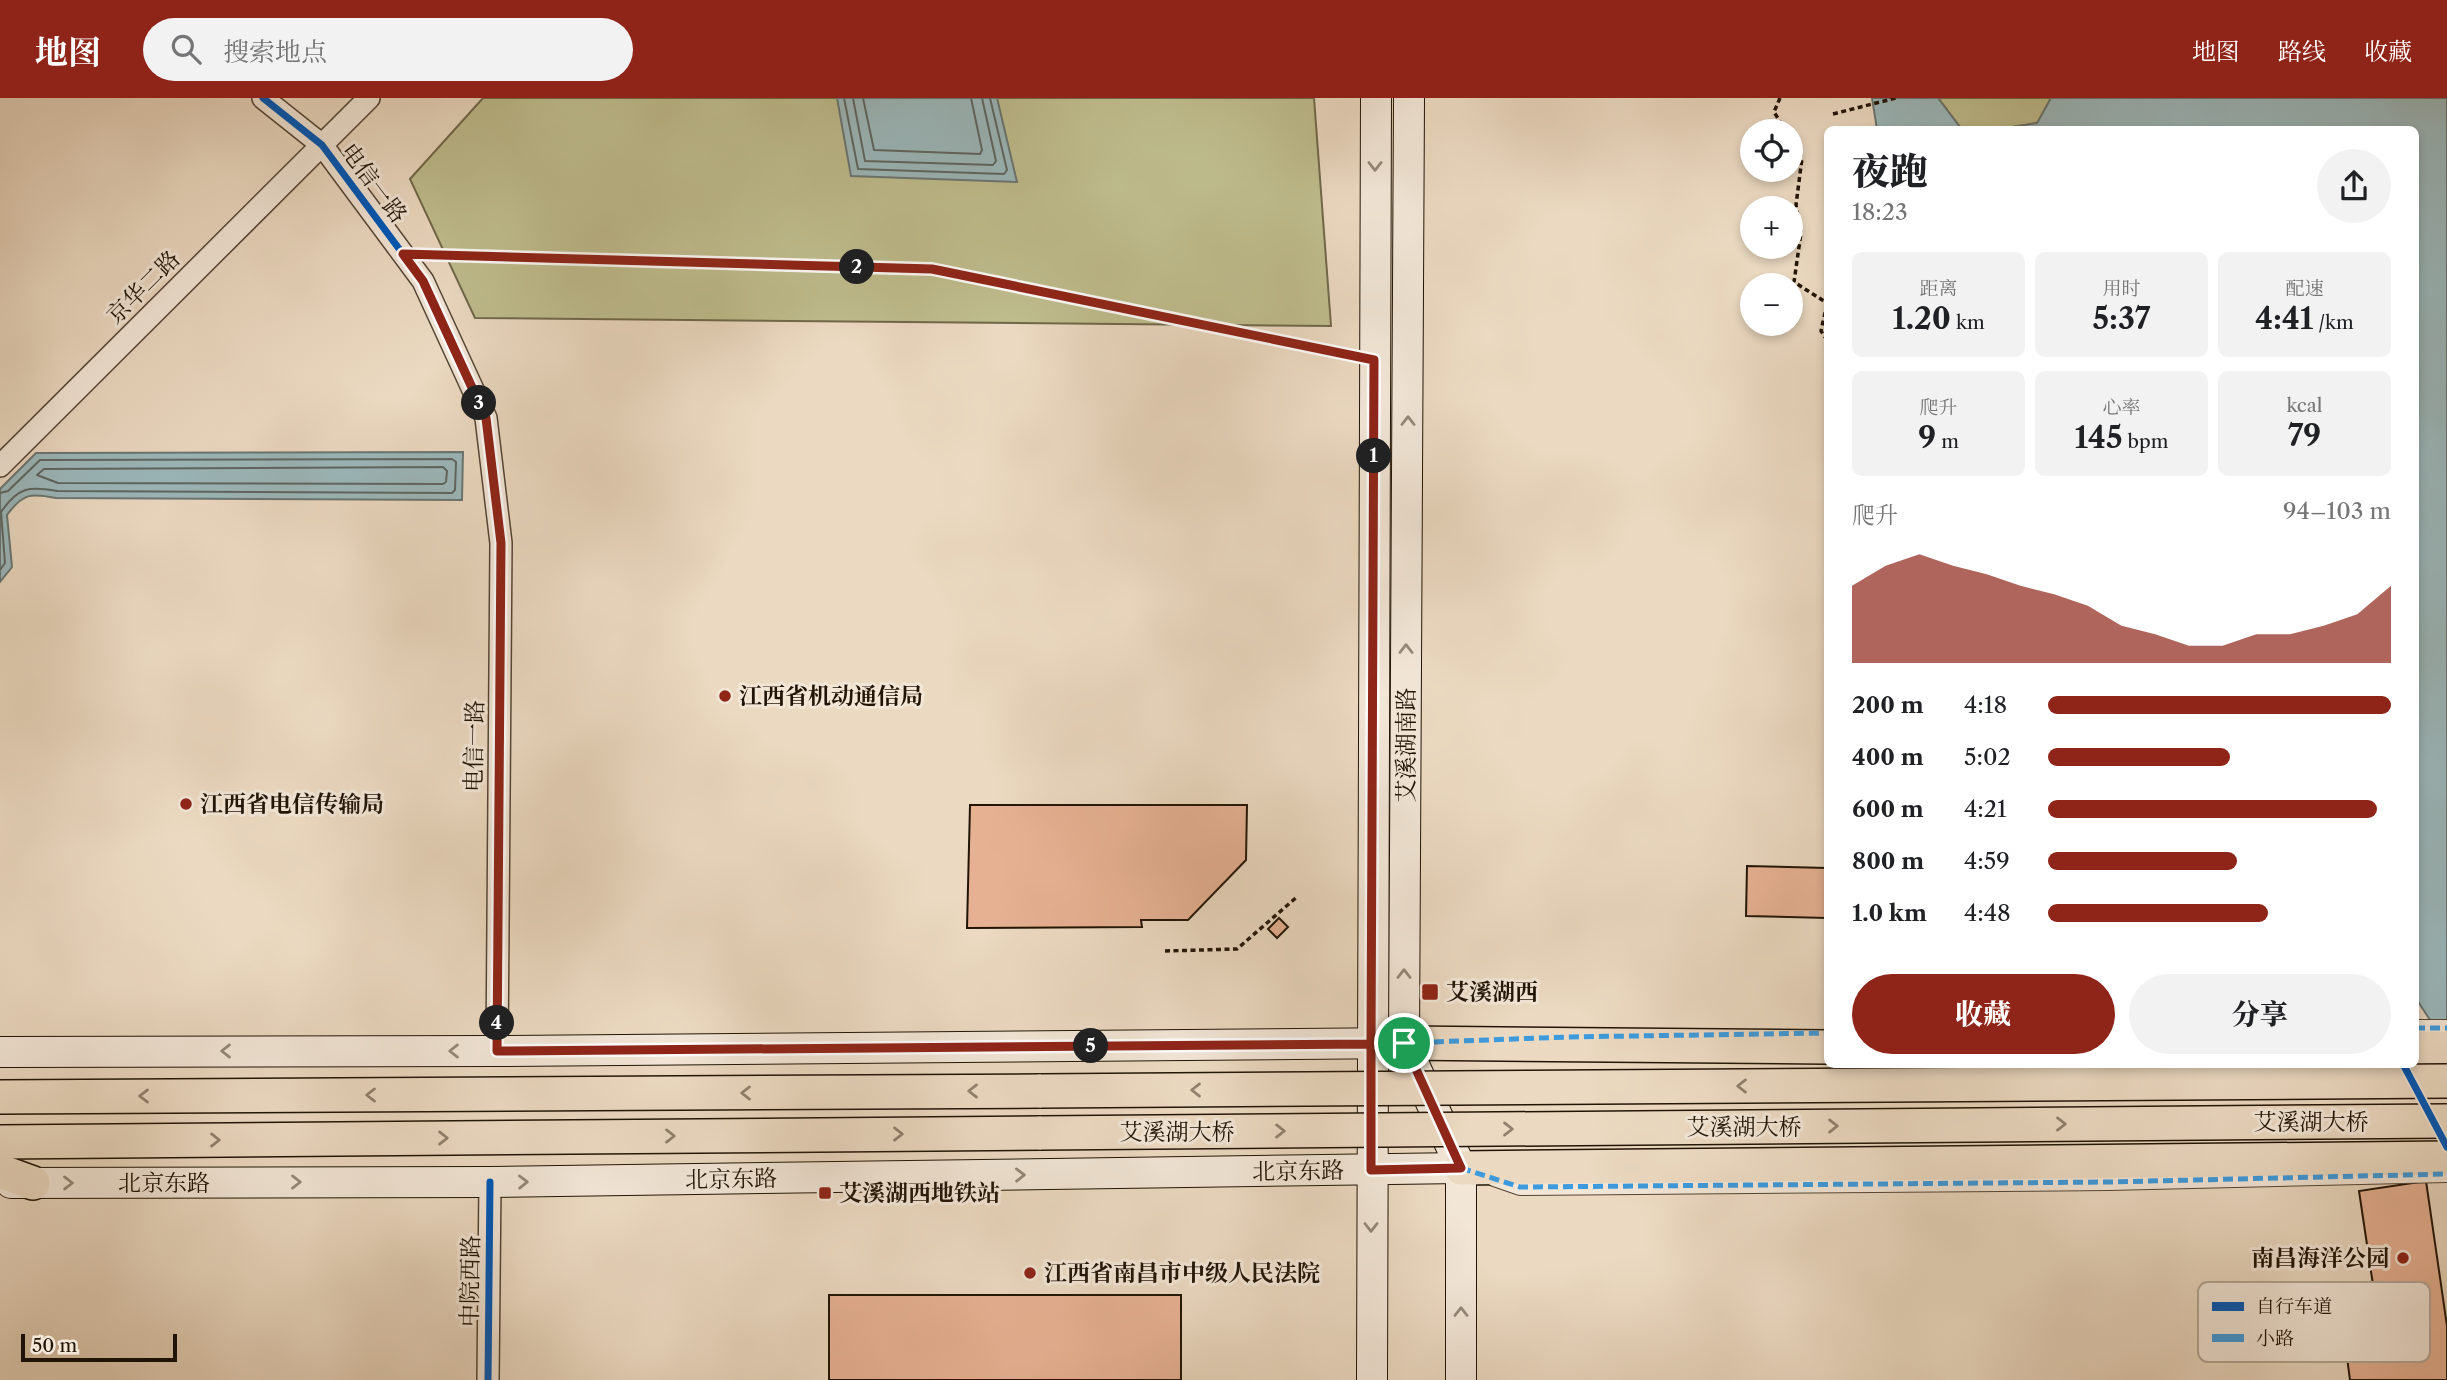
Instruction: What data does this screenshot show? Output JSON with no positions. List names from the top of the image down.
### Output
{
  "streets": {
    "main road": ["艾溪湖南路", "艾溪湖大桥", "北京东路"],
    "street": ["电信一路", "京华二路", "中院西路"]
  },
  "crossings": [
    ["电信一路", "京华二路"],
    ["艾溪湖南路", "北京东路"],
    ["艾溪湖大桥", "北京东路"],
    ["北京东路", "中院西路"]
  ],
  "places": {
    "other": [
      "江西省机动通信局",
      "江西省电信传输局",
      "南昌海洋公园",
      "江西省南昌市中级人民法院"
    ],
    "transit": ["艾溪湖西", "艾溪湖西地铁站"]
  },
  "legend": ["自行车道", "小路"],
  "scale_bar": "50 m",
  "page": {
    "header": "地图",
    "search": "搜索地点",
    "nav": ["地图", "路线", "收藏"],
    "map_buttons": ["+", "−"],
    "heading": ["夜跑", "18:23"],
    "stats": [
      ["距离", "1.20 km"],
      ["用时", "5:37"],
      ["配速", "4:41 /km"],
      ["爬升", "9 m"],
      ["心率", "145 bpm"],
      ["kcal", "79"]
    ],
    "pins": [
      "2",
      "3",
      "1",
      "4",
      "5"
    ],
    "chart": ["爬升", "94–103 m"],
    "list": [
      {
        "name": "200 m",
        "note": "4:18"
      },
      {
        "name": "400 m",
        "note": "5:02"
      },
      {
        "name": "600 m",
        "note": "4:21"
      },
      {
        "name": "800 m",
        "note": "4:59"
      },
      {
        "name": "1.0 km",
        "note": "4:48"
      }
    ],
    "buttons": ["收藏", "分享"],
    "scale": "50 m"
  }
}
